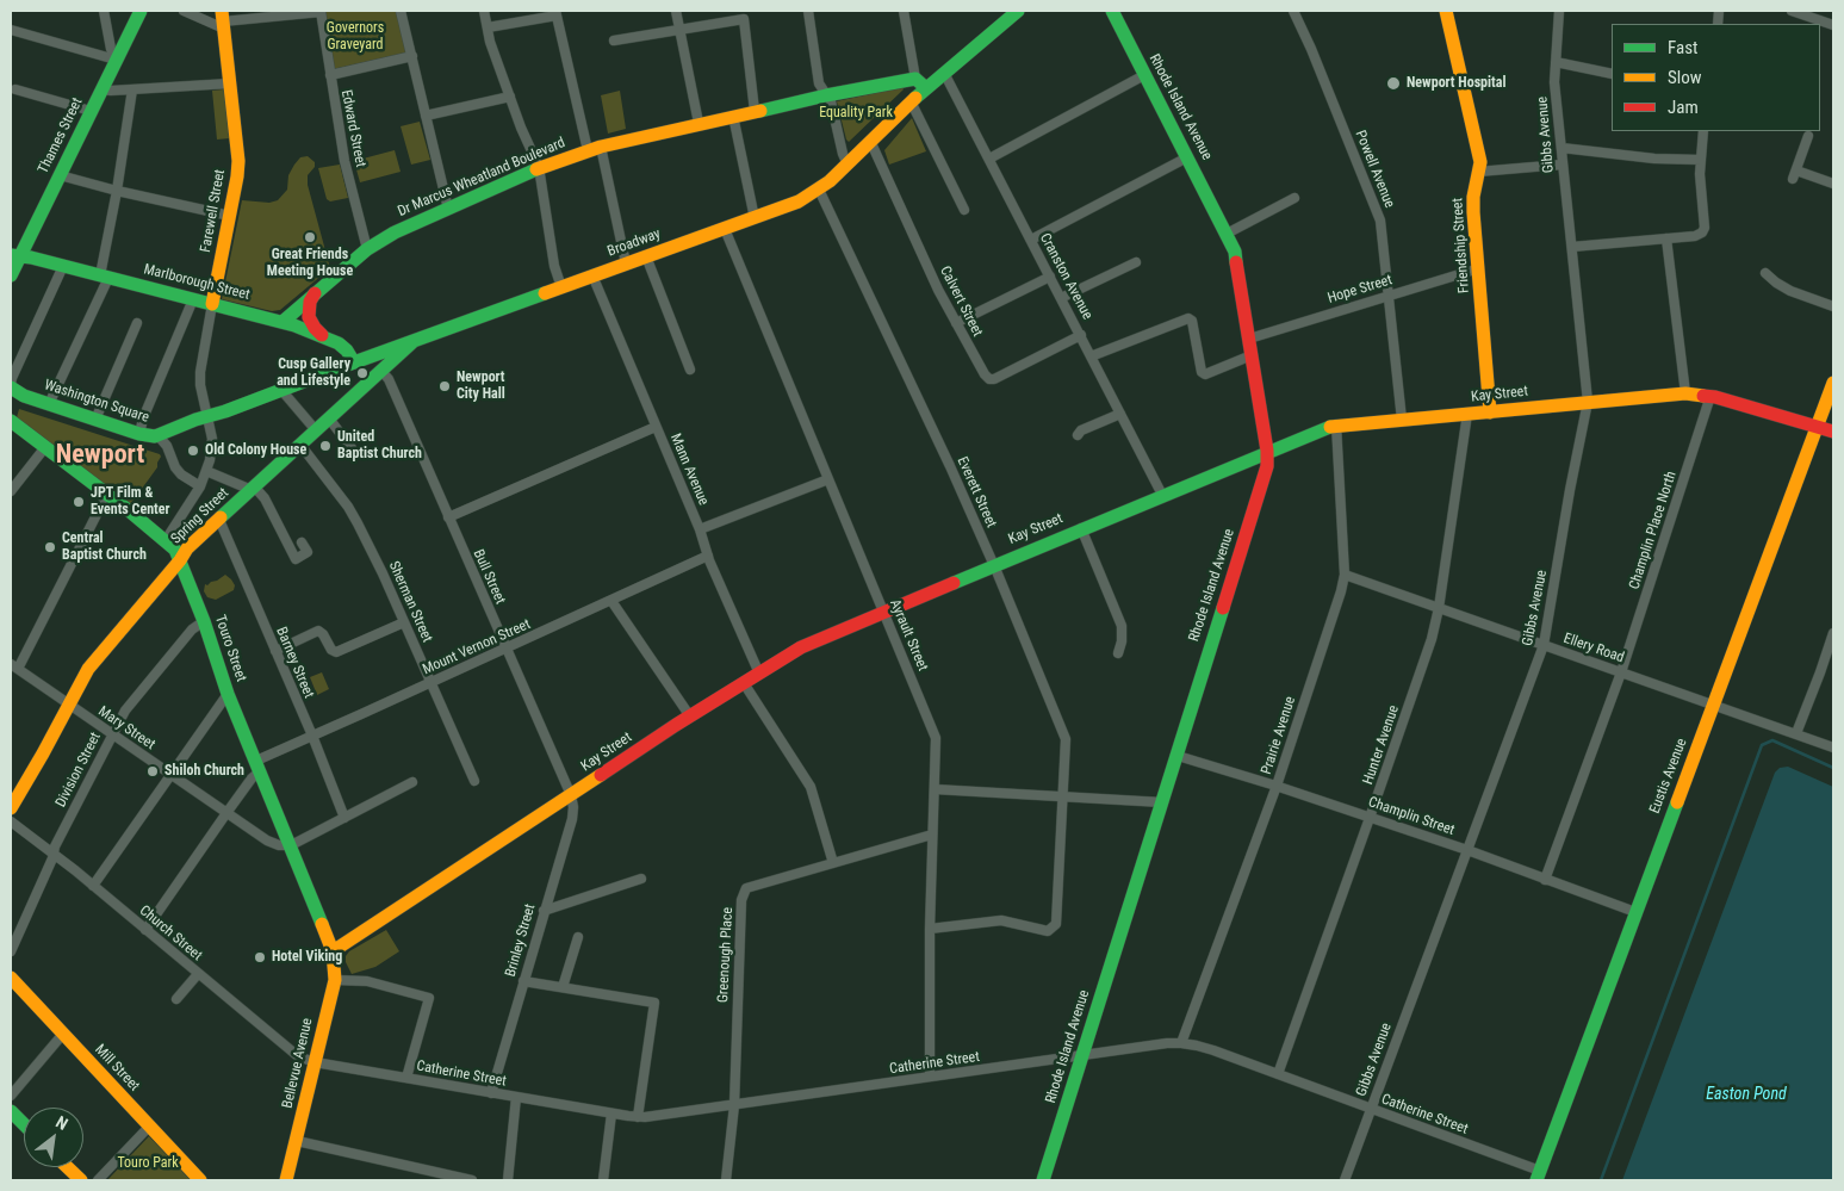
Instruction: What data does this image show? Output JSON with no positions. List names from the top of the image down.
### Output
{
  "streets": {
    "street": [
      "Rhode Island Avenue",
      "Edward Street",
      "Gibbs Avenue",
      "Thames Street",
      "Powell Avenue",
      "Dr Marcus Wheatland Boulevard",
      "Farewell Street",
      "Broadway",
      "Friendship Street",
      "Cranston Avenue",
      "Marlborough Street",
      "Hope Street",
      "Calvert Street",
      "Kay Street",
      "Washington Square",
      "Mann Avenue",
      "Everett Street",
      "Spring Street",
      "Champlin Place North",
      "Bull Street",
      "Sherman Street",
      "Ayrault Street",
      "Mount Vernon Street",
      "Touro Street",
      "Ellery Road",
      "Barney Street",
      "Mary Street",
      "Prairie Avenue",
      "Hunter Avenue",
      "Division Street",
      "Eustis Avenue",
      "Champlin Street",
      "Church Street",
      "Brinley Street",
      "Greenough Place",
      "Bellevue Avenue",
      "Catherine Street",
      "Mill Street"
    ]
  },
  "crossings": [
    ["Rhode Island Avenue", "Hope Street"],
    ["Rhode Island Avenue", "Kay Street"],
    ["Rhode Island Avenue", "Champlin Street"],
    ["Rhode Island Avenue", "Catherine Street"],
    ["Edward Street", "Dr Marcus Wheatland Boulevard"],
    ["Gibbs Avenue", "Kay Street"],
    ["Gibbs Avenue", "Ellery Road"],
    ["Gibbs Avenue", "Champlin Street"],
    ["Gibbs Avenue", "Catherine Street"],
    ["Thames Street", "Marlborough Street"],
    ["Powell Avenue", "Hope Street"],
    ["Powell Avenue", "Kay Street"],
    ["Dr Marcus Wheatland Boulevard", "Broadway"],
    ["Dr Marcus Wheatland Boulevard", "Marlborough Street"],
    ["Farewell Street", "Broadway"],
    ["Farewell Street", "Marlborough Street"],
    ["Farewell Street", "Washington Square"],
    ["Farewell Street", "Touro Street"],
    ["Broadway", "Cranston Avenue"],
    ["Broadway", "Marlborough Street"],
    ["Broadway", "Calvert Street"],
    ["Broadway", "Washington Square"],
    ["Broadway", "Mann Avenue"],
    ["Broadway", "Everett Street"],
    ["Broadway", "Spring Street"],
    ["Broadway", "Ayrault Street"],
    ["Friendship Street", "Hope Street"],
    ["Friendship Street", "Kay Street"],
    ["Cranston Avenue", "Calvert Street"],
    ["Cranston Avenue", "Kay Street"],
    ["Kay Street", "Mann Avenue"],
    ["Kay Street", "Everett Street"],
    ["Kay Street", "Champlin Place North"],
    ["Kay Street", "Bull Street"],
    ["Kay Street", "Ayrault Street"],
    ["Kay Street", "Touro Street"],
    ["Kay Street", "Prairie Avenue"],
    ["Kay Street", "Hunter Avenue"],
    ["Kay Street", "Eustis Avenue"],
    ["Kay Street", "Brinley Street"],
    ["Kay Street", "Bellevue Avenue"],
    ["Mann Avenue", "Mount Vernon Street"],
    ["Everett Street", "Ayrault Street"],
    ["Spring Street", "Bull Street"],
    ["Spring Street", "Sherman Street"],
    ["Spring Street", "Touro Street"],
    ["Spring Street", "Barney Street"],
    ["Spring Street", "Mary Street"],
    ["Champlin Place North", "Ellery Road"],
    ["Champlin Place North", "Champlin Street"],
    ["Bull Street", "Mount Vernon Street"],
    ["Bull Street", "Brinley Street"],
    ["Sherman Street", "Mount Vernon Street"],
    ["Ayrault Street", "Greenough Place"],
    ["Ayrault Street", "Catherine Street"],
    ["Mount Vernon Street", "Touro Street"],
    ["Mount Vernon Street", "Barney Street"],
    ["Touro Street", "Mary Street"],
    ["Touro Street", "Division Street"],
    ["Touro Street", "Bellevue Avenue"],
    ["Ellery Road", "Prairie Avenue"],
    ["Ellery Road", "Hunter Avenue"],
    ["Ellery Road", "Eustis Avenue"],
    ["Mary Street", "Division Street"],
    ["Prairie Avenue", "Champlin Street"],
    ["Prairie Avenue", "Catherine Street"],
    ["Hunter Avenue", "Champlin Street"],
    ["Hunter Avenue", "Catherine Street"],
    ["Division Street", "Church Street"],
    ["Eustis Avenue", "Champlin Street"],
    ["Eustis Avenue", "Catherine Street"],
    ["Church Street", "Bellevue Avenue"],
    ["Church Street", "Catherine Street"],
    ["Brinley Street", "Catherine Street"],
    ["Greenough Place", "Catherine Street"],
    ["Bellevue Avenue", "Catherine Street"]
  ],
  "districts": ["Newport"],
  "water": ["Easton Pond"],
  "parks": ["Governors Graveyard", "Equality Park", "Touro Park"],
  "places": [
    "Newport Hospital",
    "Great Friends Meeting House",
    "Cusp Gallery and Lifestyle",
    "Newport City Hall",
    "United Baptist Church",
    "Old Colony House",
    "JPT Film & Events Center",
    "Central Baptist Church",
    "Shiloh Church",
    "Hotel Viking"
  ],
  "legend": ["Fast", "Slow", "Jam"],
  "north": "top right"
}
